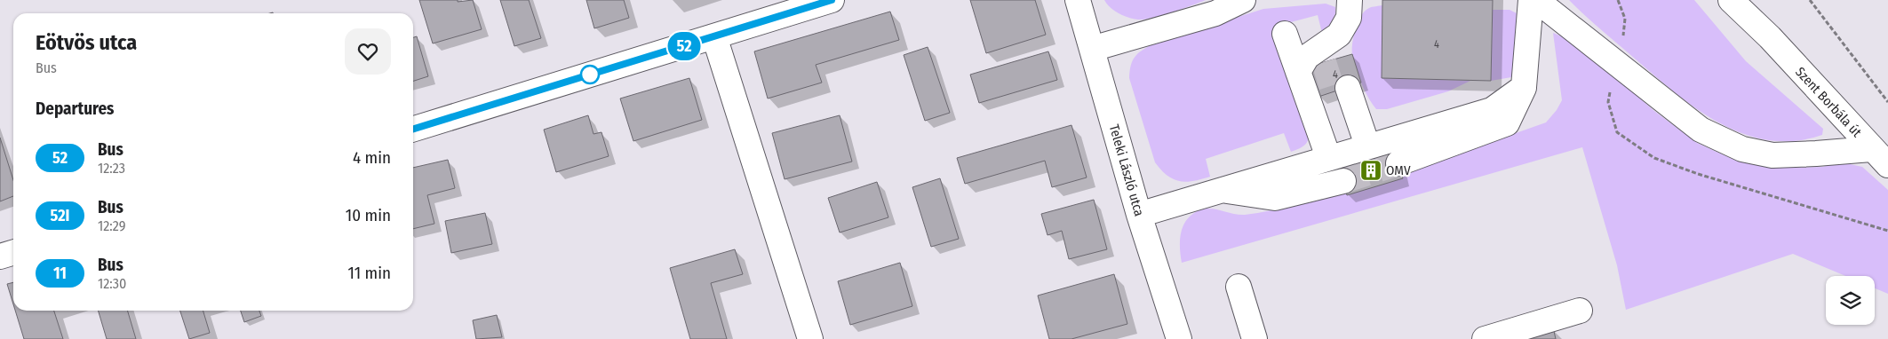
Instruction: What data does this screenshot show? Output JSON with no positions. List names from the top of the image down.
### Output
{
  "streets": {
    "street": ["Szent Borbála út", "Teleki László utca"]
  },
  "places": {
    "building": ["OMV"]
  },
  "lines": ["bus line 52"],
  "house_numbers": ["4", "4"],
  "page": {
    "on_map": "52",
    "heading": [
      ["Eötvös utca", "Bus"],
      "Departures"
    ],
    "list": [
      {
        "mark": "52",
        "name": "Bus",
        "note": "12:23",
        "value": "4 min"
      },
      {
        "mark": "52I",
        "name": "Bus",
        "note": "12:29",
        "value": "10 min"
      },
      {
        "mark": "11",
        "name": "Bus",
        "note": "12:30",
        "value": "11 min"
      }
    ]
  }
}
